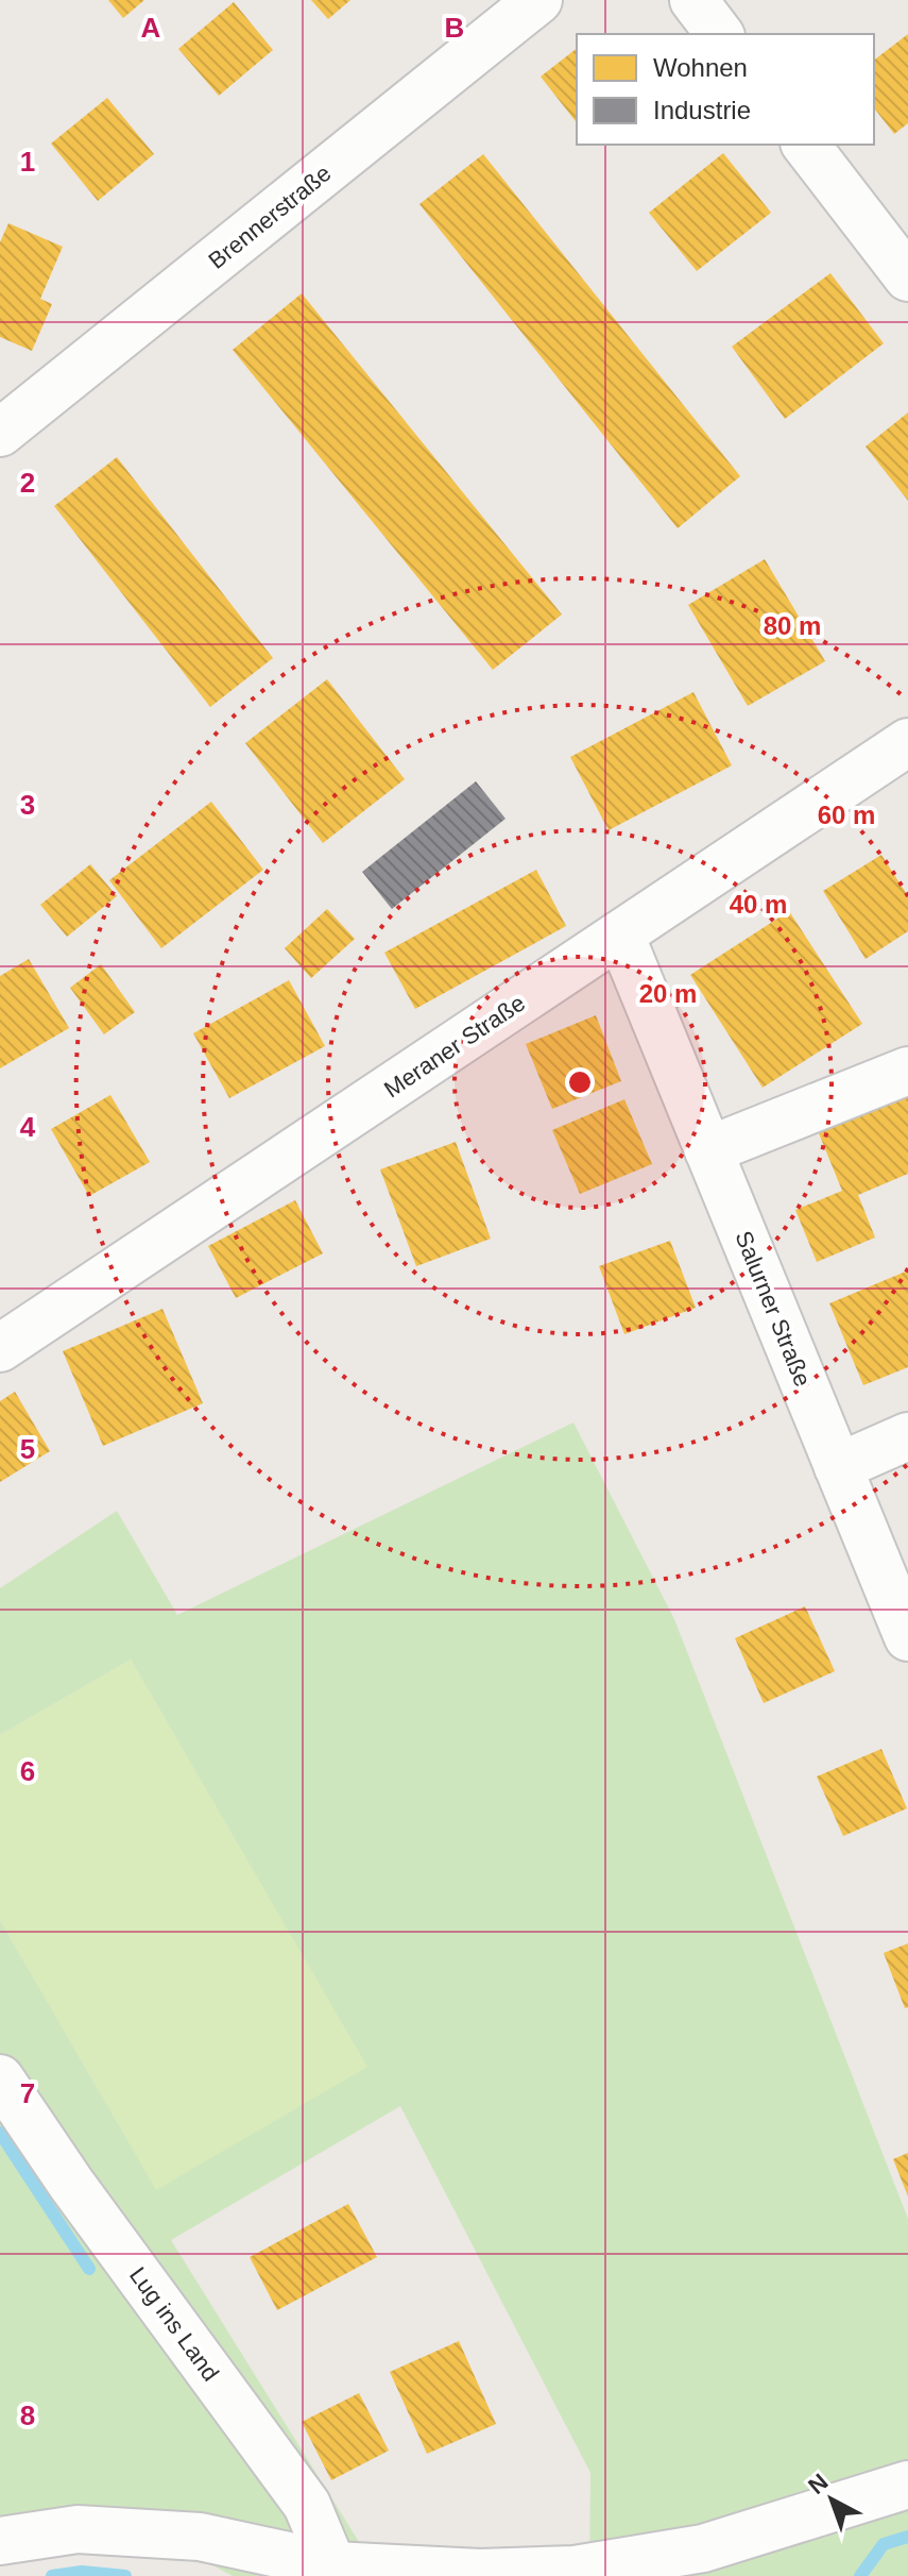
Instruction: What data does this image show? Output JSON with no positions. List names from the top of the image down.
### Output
{
  "streets": {
    "street": [
      "Brennerstraße",
      "Meraner Straße",
      "Salurner Straße",
      "Lug ins Land"
    ]
  },
  "crossings": [
    ["Meraner Straße", "Salurner Straße"]
  ],
  "legend": ["Wohnen", "Industrie"],
  "north": "top left",
  "grid": {
    "columns": ["A", "B"],
    "rows": [
      "1",
      "2",
      "3",
      "4",
      "5",
      "6",
      "7",
      "8"
    ]
  },
  "rings": [
    "80 m",
    "60 m",
    "40 m",
    "20 m"
  ]
}
